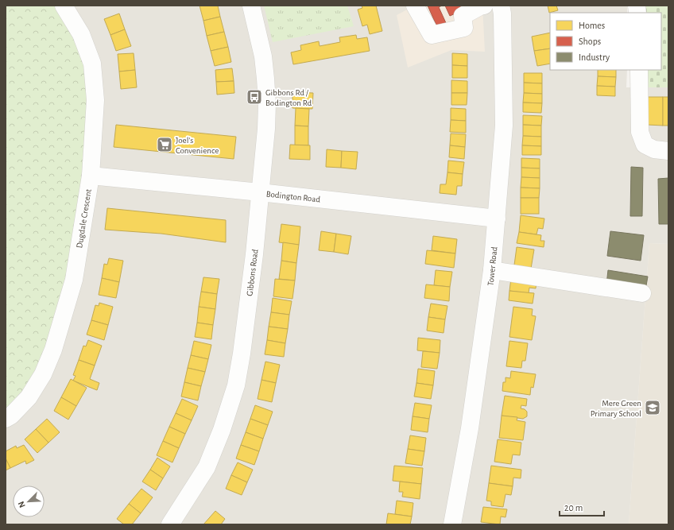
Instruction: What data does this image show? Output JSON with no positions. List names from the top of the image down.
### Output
{
  "streets": {
    "street": [
      "Bodington Road",
      "Dugdale Crescent",
      "Tower Road",
      "Gibbons Road"
    ]
  },
  "crossings": [
    ["Bodington Road", "Dugdale Crescent"],
    ["Bodington Road", "Tower Road"],
    ["Bodington Road", "Gibbons Road"]
  ],
  "places": {
    "bus stop": ["Gibbons Rd / Bodington Rd"],
    "supermarket": ["Joel's Convenience"],
    "school or university": ["Mere Green Primary School"]
  },
  "legend": ["Homes", "Shops", "Industry"],
  "scale_bar": "20 m",
  "north": "bottom left"
}
